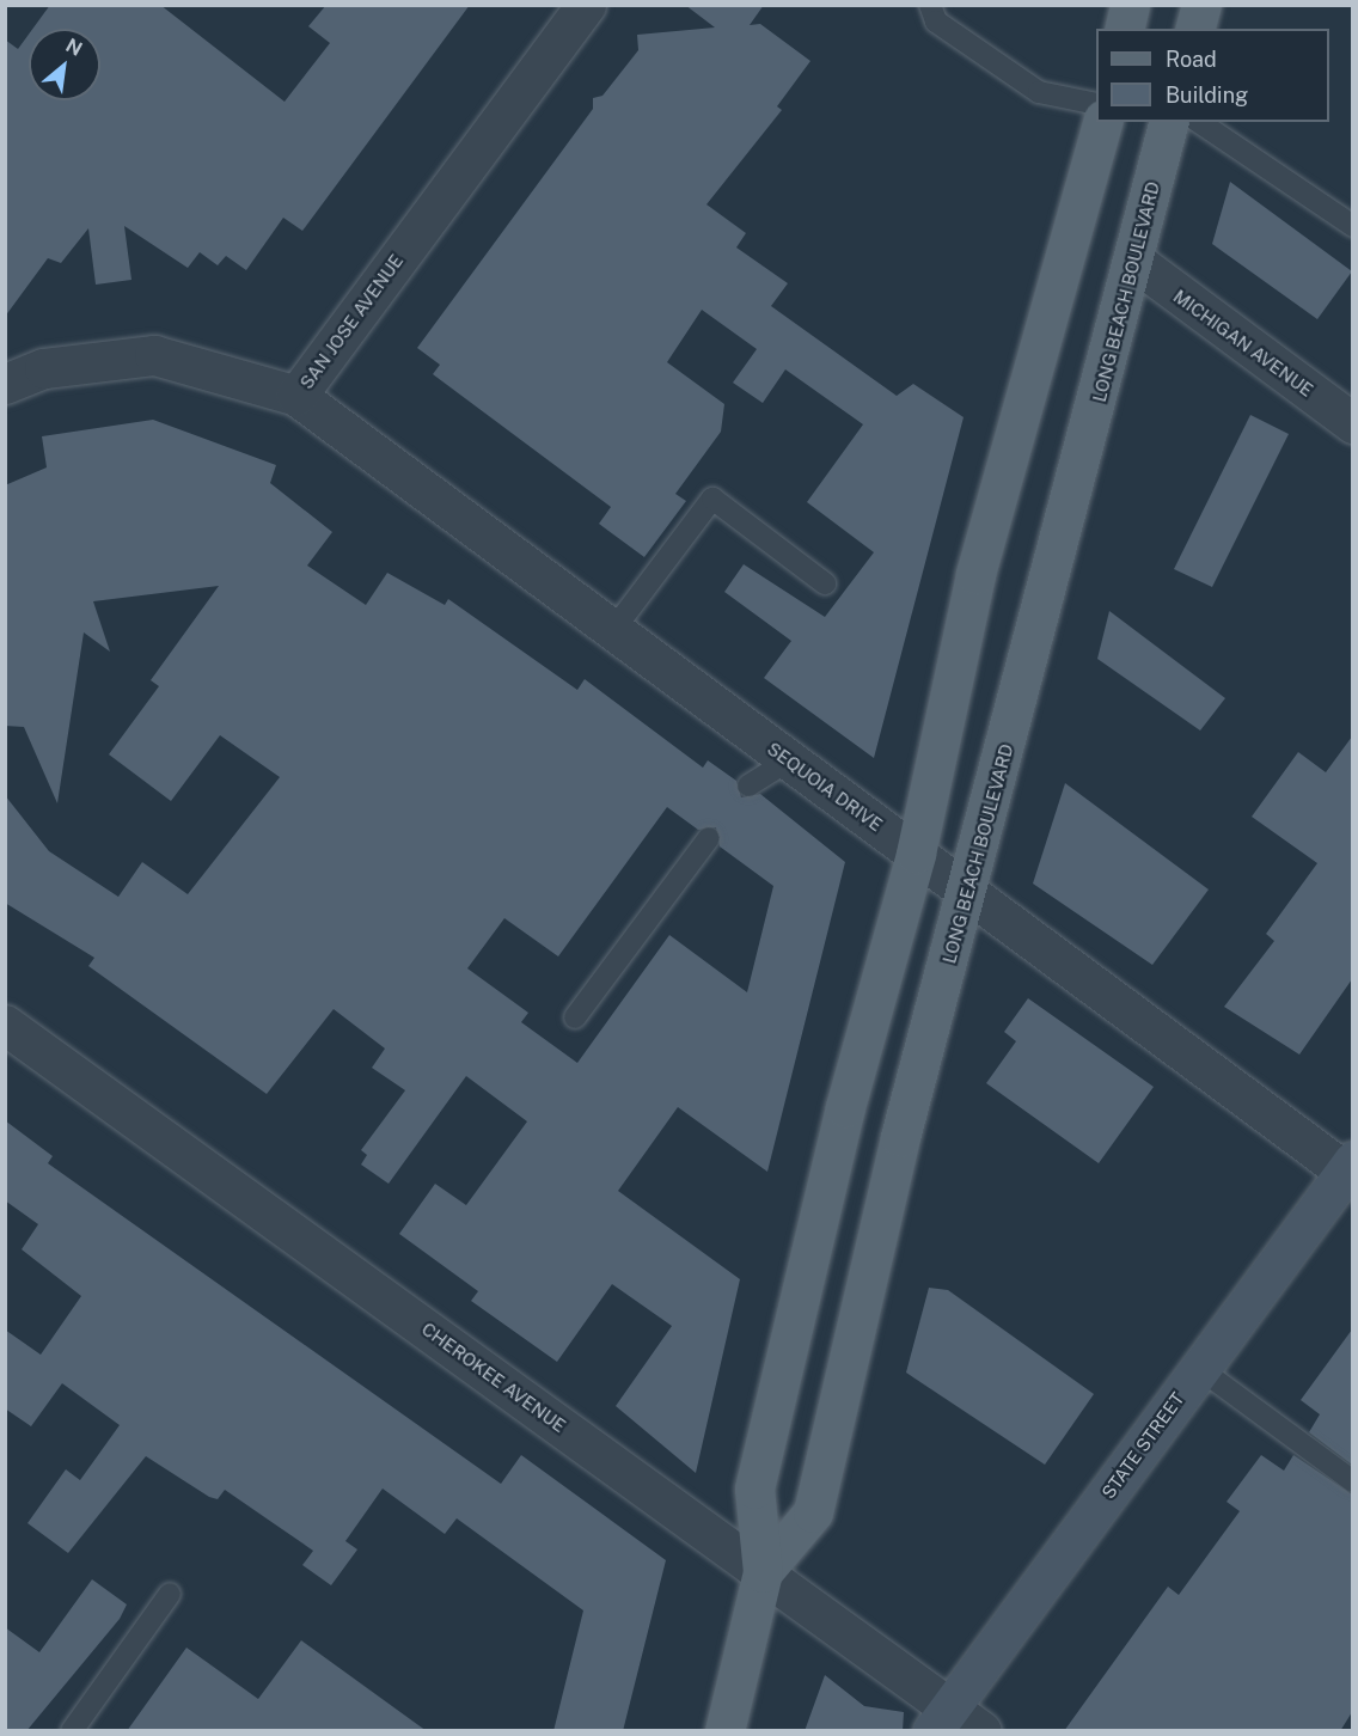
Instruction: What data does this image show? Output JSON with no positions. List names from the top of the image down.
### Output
{
  "streets": {
    "main road": ["LONG BEACH BOULEVARD", "STATE STREET"],
    "street": [
      "SAN JOSE AVENUE",
      "MICHIGAN AVENUE",
      "SEQUOIA DRIVE",
      "CHEROKEE AVENUE"
    ]
  },
  "crossings": [
    ["LONG BEACH BOULEVARD", "MICHIGAN AVENUE"],
    ["LONG BEACH BOULEVARD", "SEQUOIA DRIVE"],
    ["LONG BEACH BOULEVARD", "CHEROKEE AVENUE"],
    ["SAN JOSE AVENUE", "SEQUOIA DRIVE"],
    ["SEQUOIA DRIVE", "STATE STREET"],
    ["CHEROKEE AVENUE", "STATE STREET"]
  ],
  "legend": ["Road", "Building"],
  "north": "top right"
}
